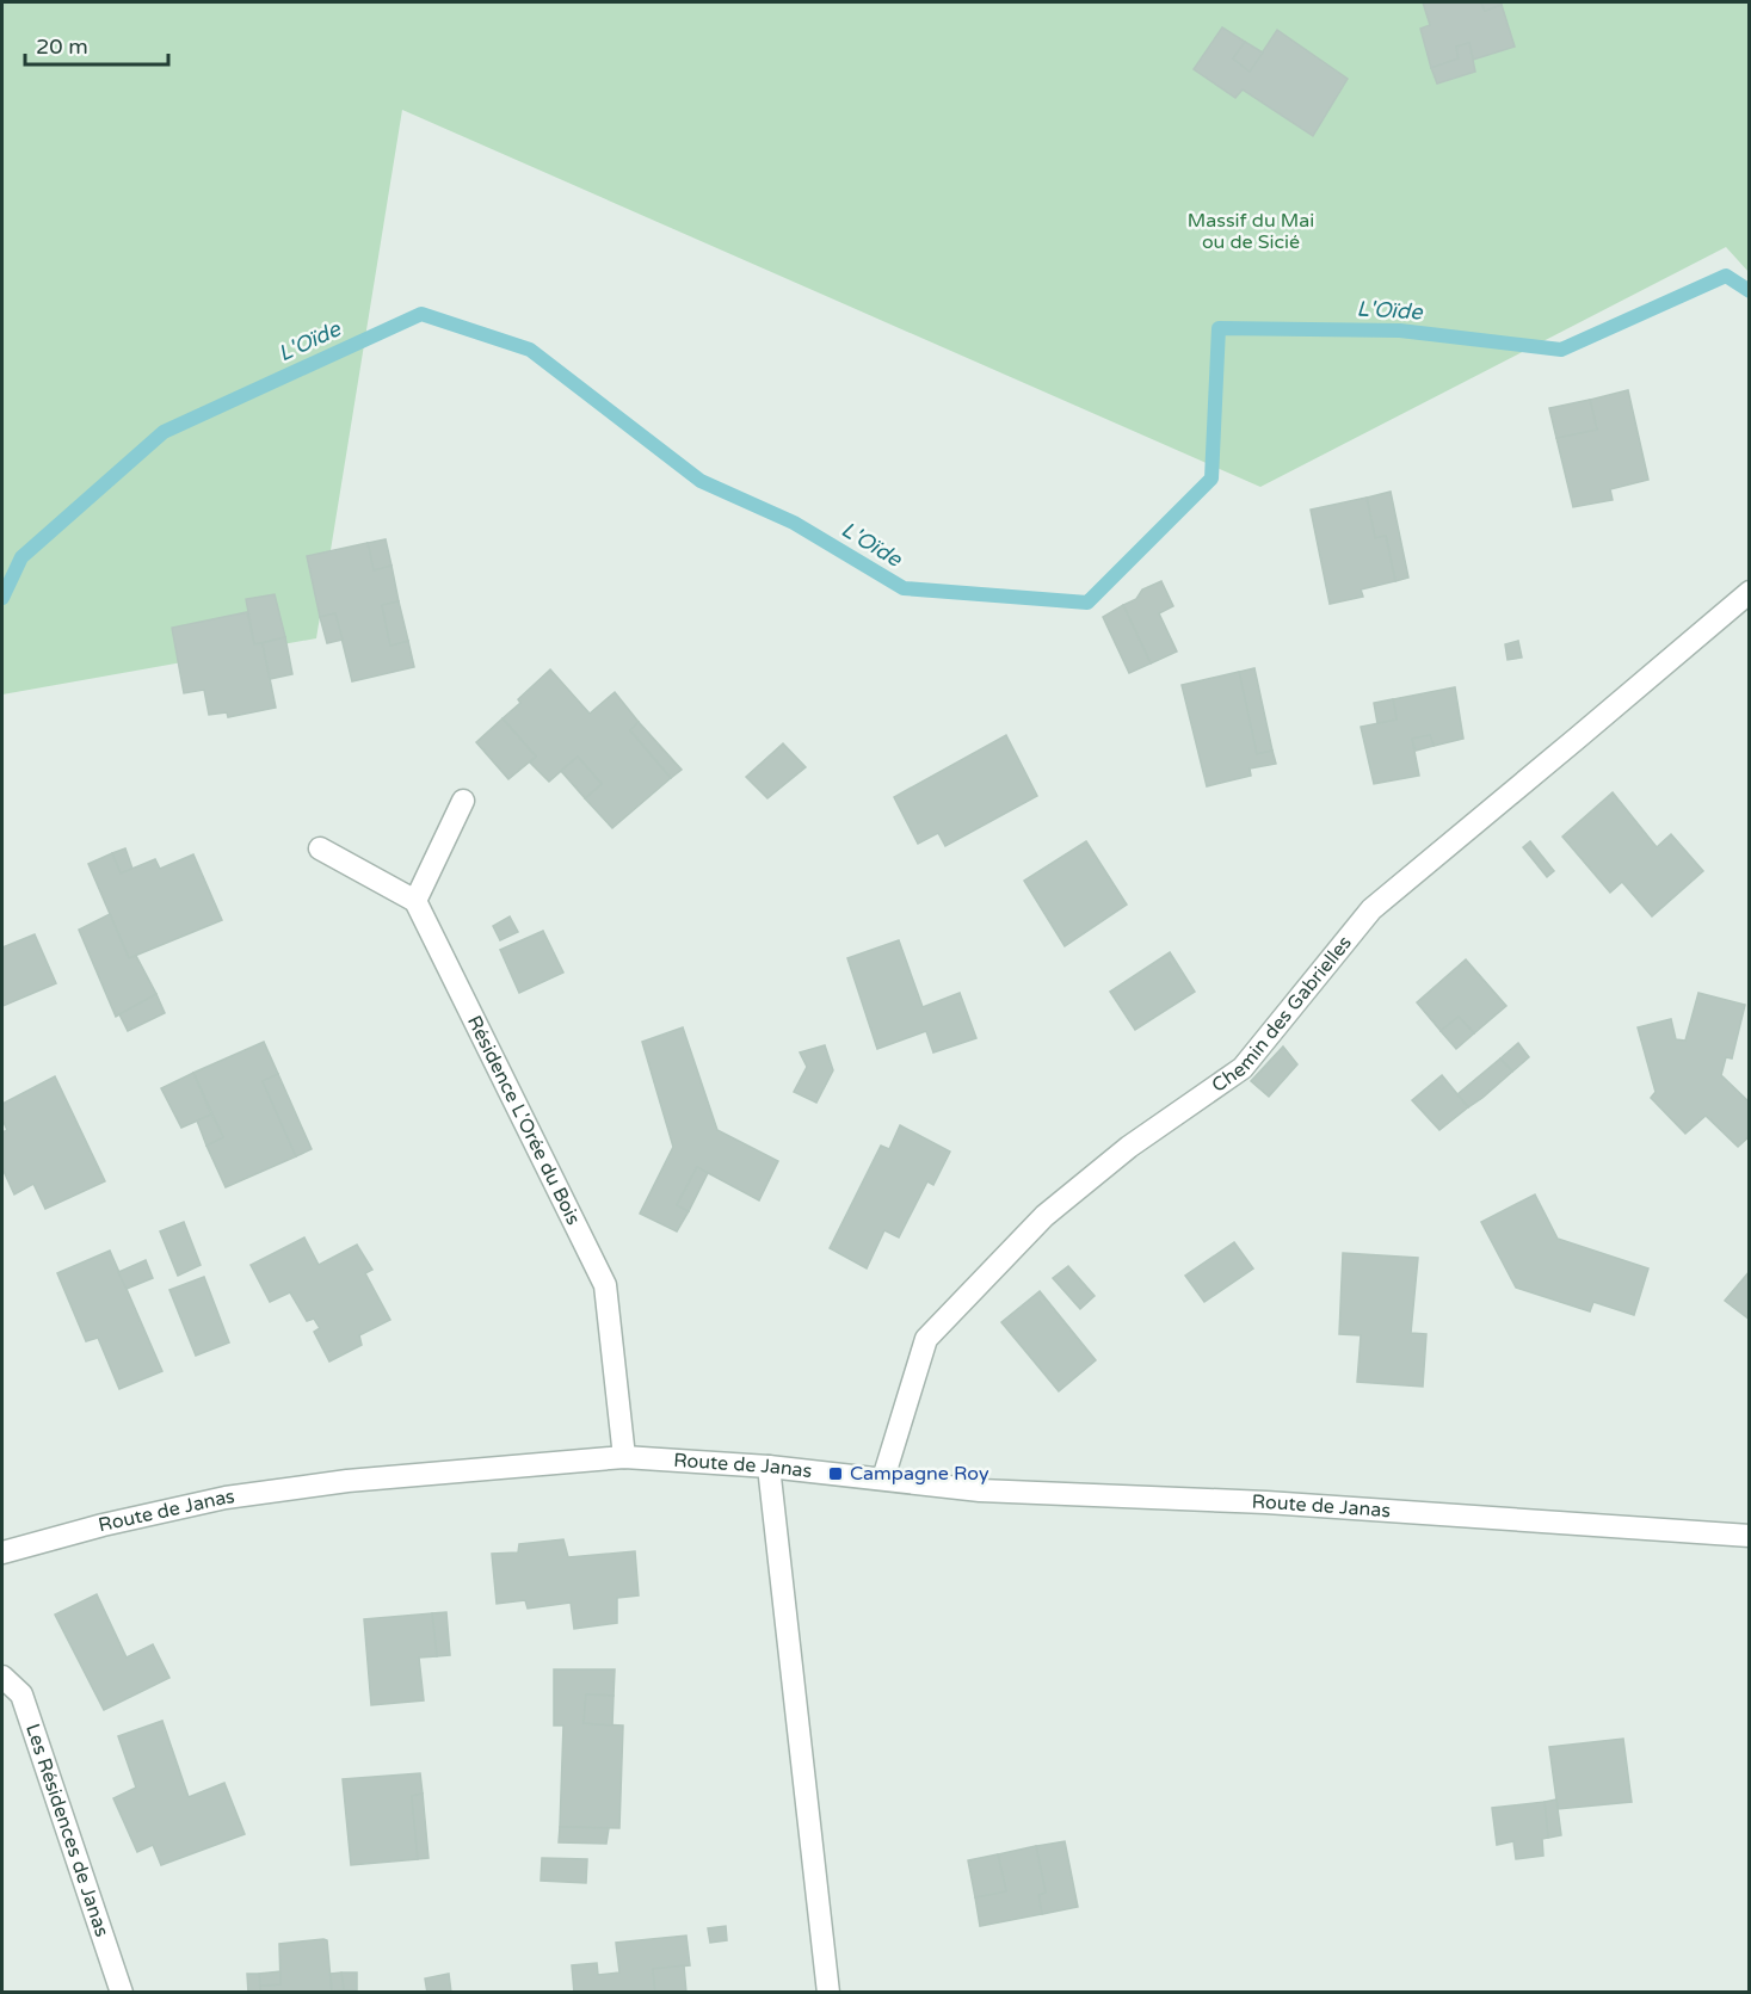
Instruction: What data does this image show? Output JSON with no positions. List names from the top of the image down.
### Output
{
  "streets": {
    "street": [
      "Chemin des Gabrielles",
      "Résidence L'Orée du Bois",
      "Route de Janas",
      "Les Résidences de Janas"
    ]
  },
  "crossings": [
    ["Chemin des Gabrielles", "Route de Janas"],
    ["Résidence L'Orée du Bois", "Route de Janas"]
  ],
  "water": ["L'Oïde"],
  "parks": ["Massif du Mai ou de Sicié"],
  "places": {
    "transit": ["Campagne Roy"]
  },
  "scale_bar": "20 m"
}
